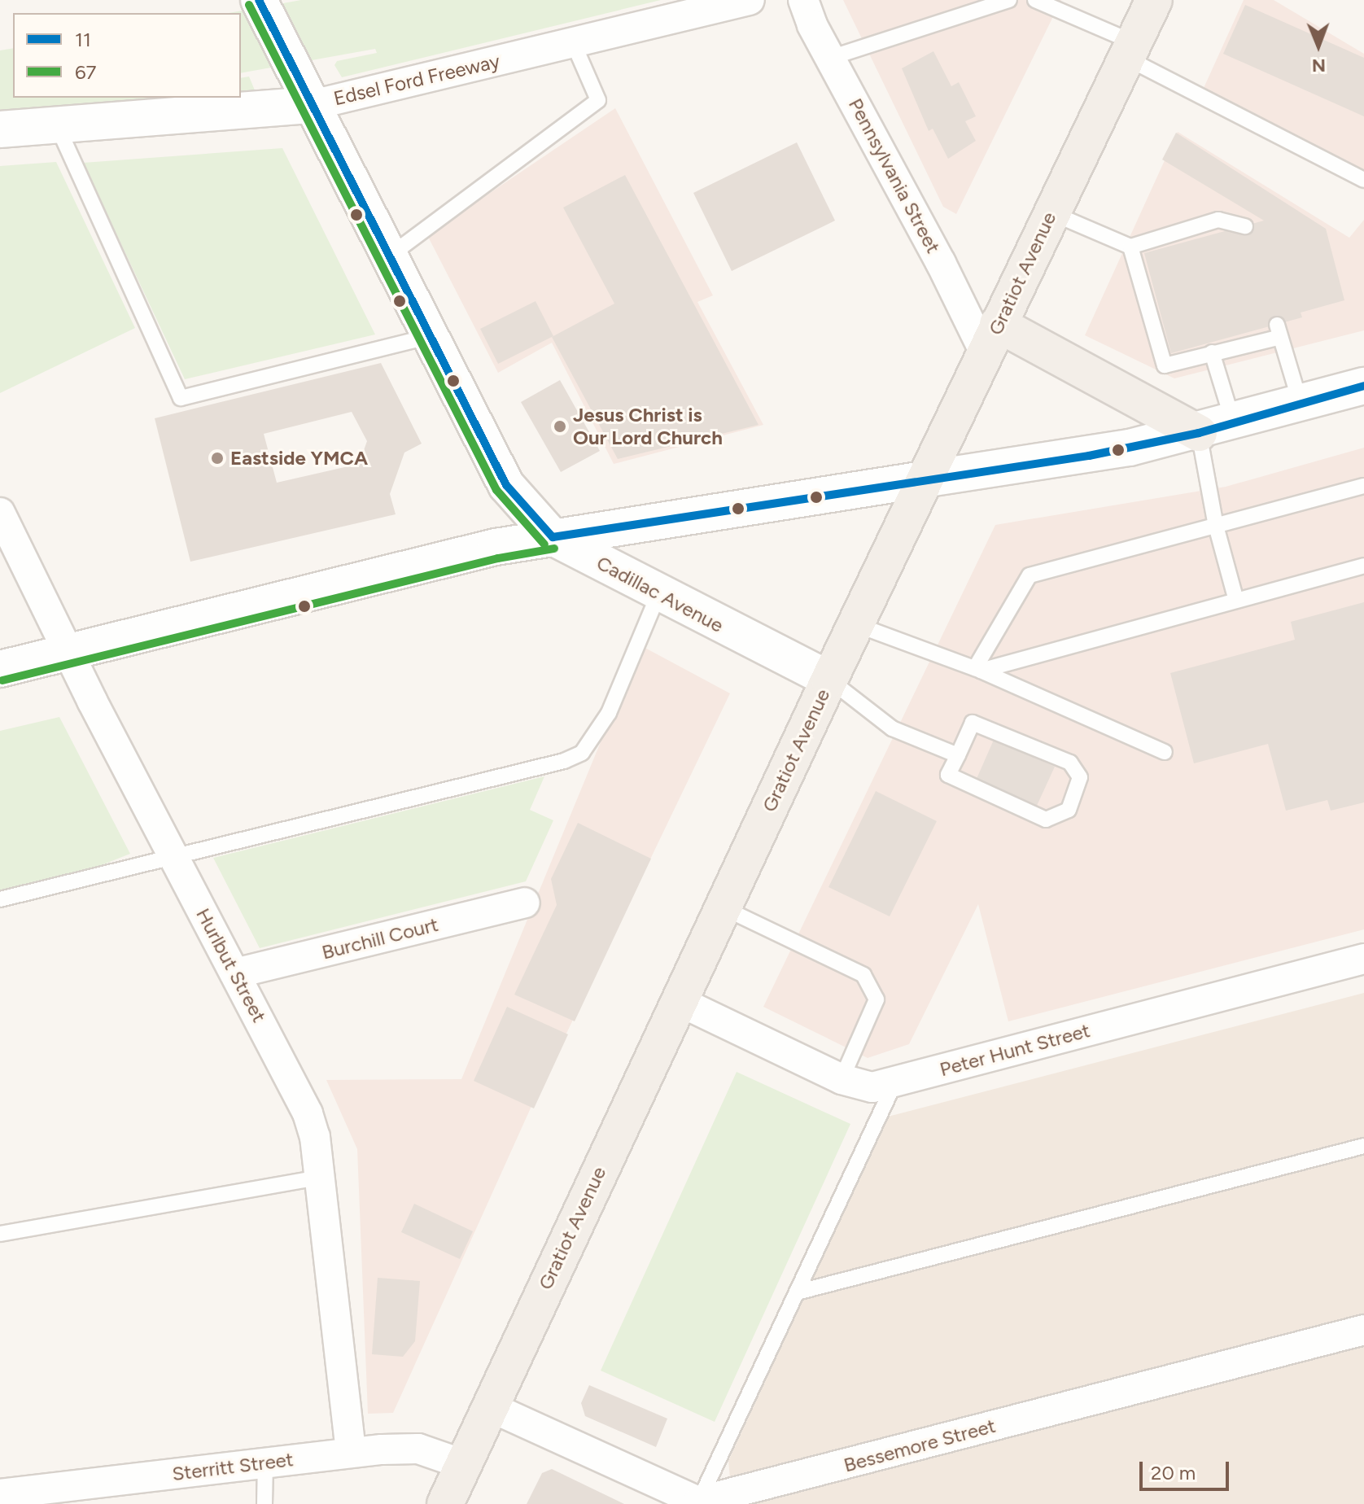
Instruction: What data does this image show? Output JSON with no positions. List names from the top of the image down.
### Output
{
  "streets": {
    "main road": ["Edsel Ford Freeway", "Gratiot Avenue", "Cadillac Avenue"],
    "street": [
      "Pennsylvania Street",
      "Burchill Court",
      "Hurlbut Street",
      "Peter Hunt Street",
      "Bessemore Street",
      "Sterritt Street"
    ]
  },
  "crossings": [
    ["Edsel Ford Freeway", "Cadillac Avenue"],
    ["Pennsylvania Street", "Gratiot Avenue"],
    ["Gratiot Avenue", "Cadillac Avenue"],
    ["Gratiot Avenue", "Peter Hunt Street"],
    ["Gratiot Avenue", "Sterritt Street"],
    ["Burchill Court", "Hurlbut Street"],
    ["Hurlbut Street", "Sterritt Street"]
  ],
  "places": ["Jesus Christ is Our Lord Church", "Eastside YMCA"],
  "lines": ["transit line 11", "transit line 67"],
  "legend": ["11", "67"],
  "scale_bar": "20 m",
  "north": "bottom"
}
